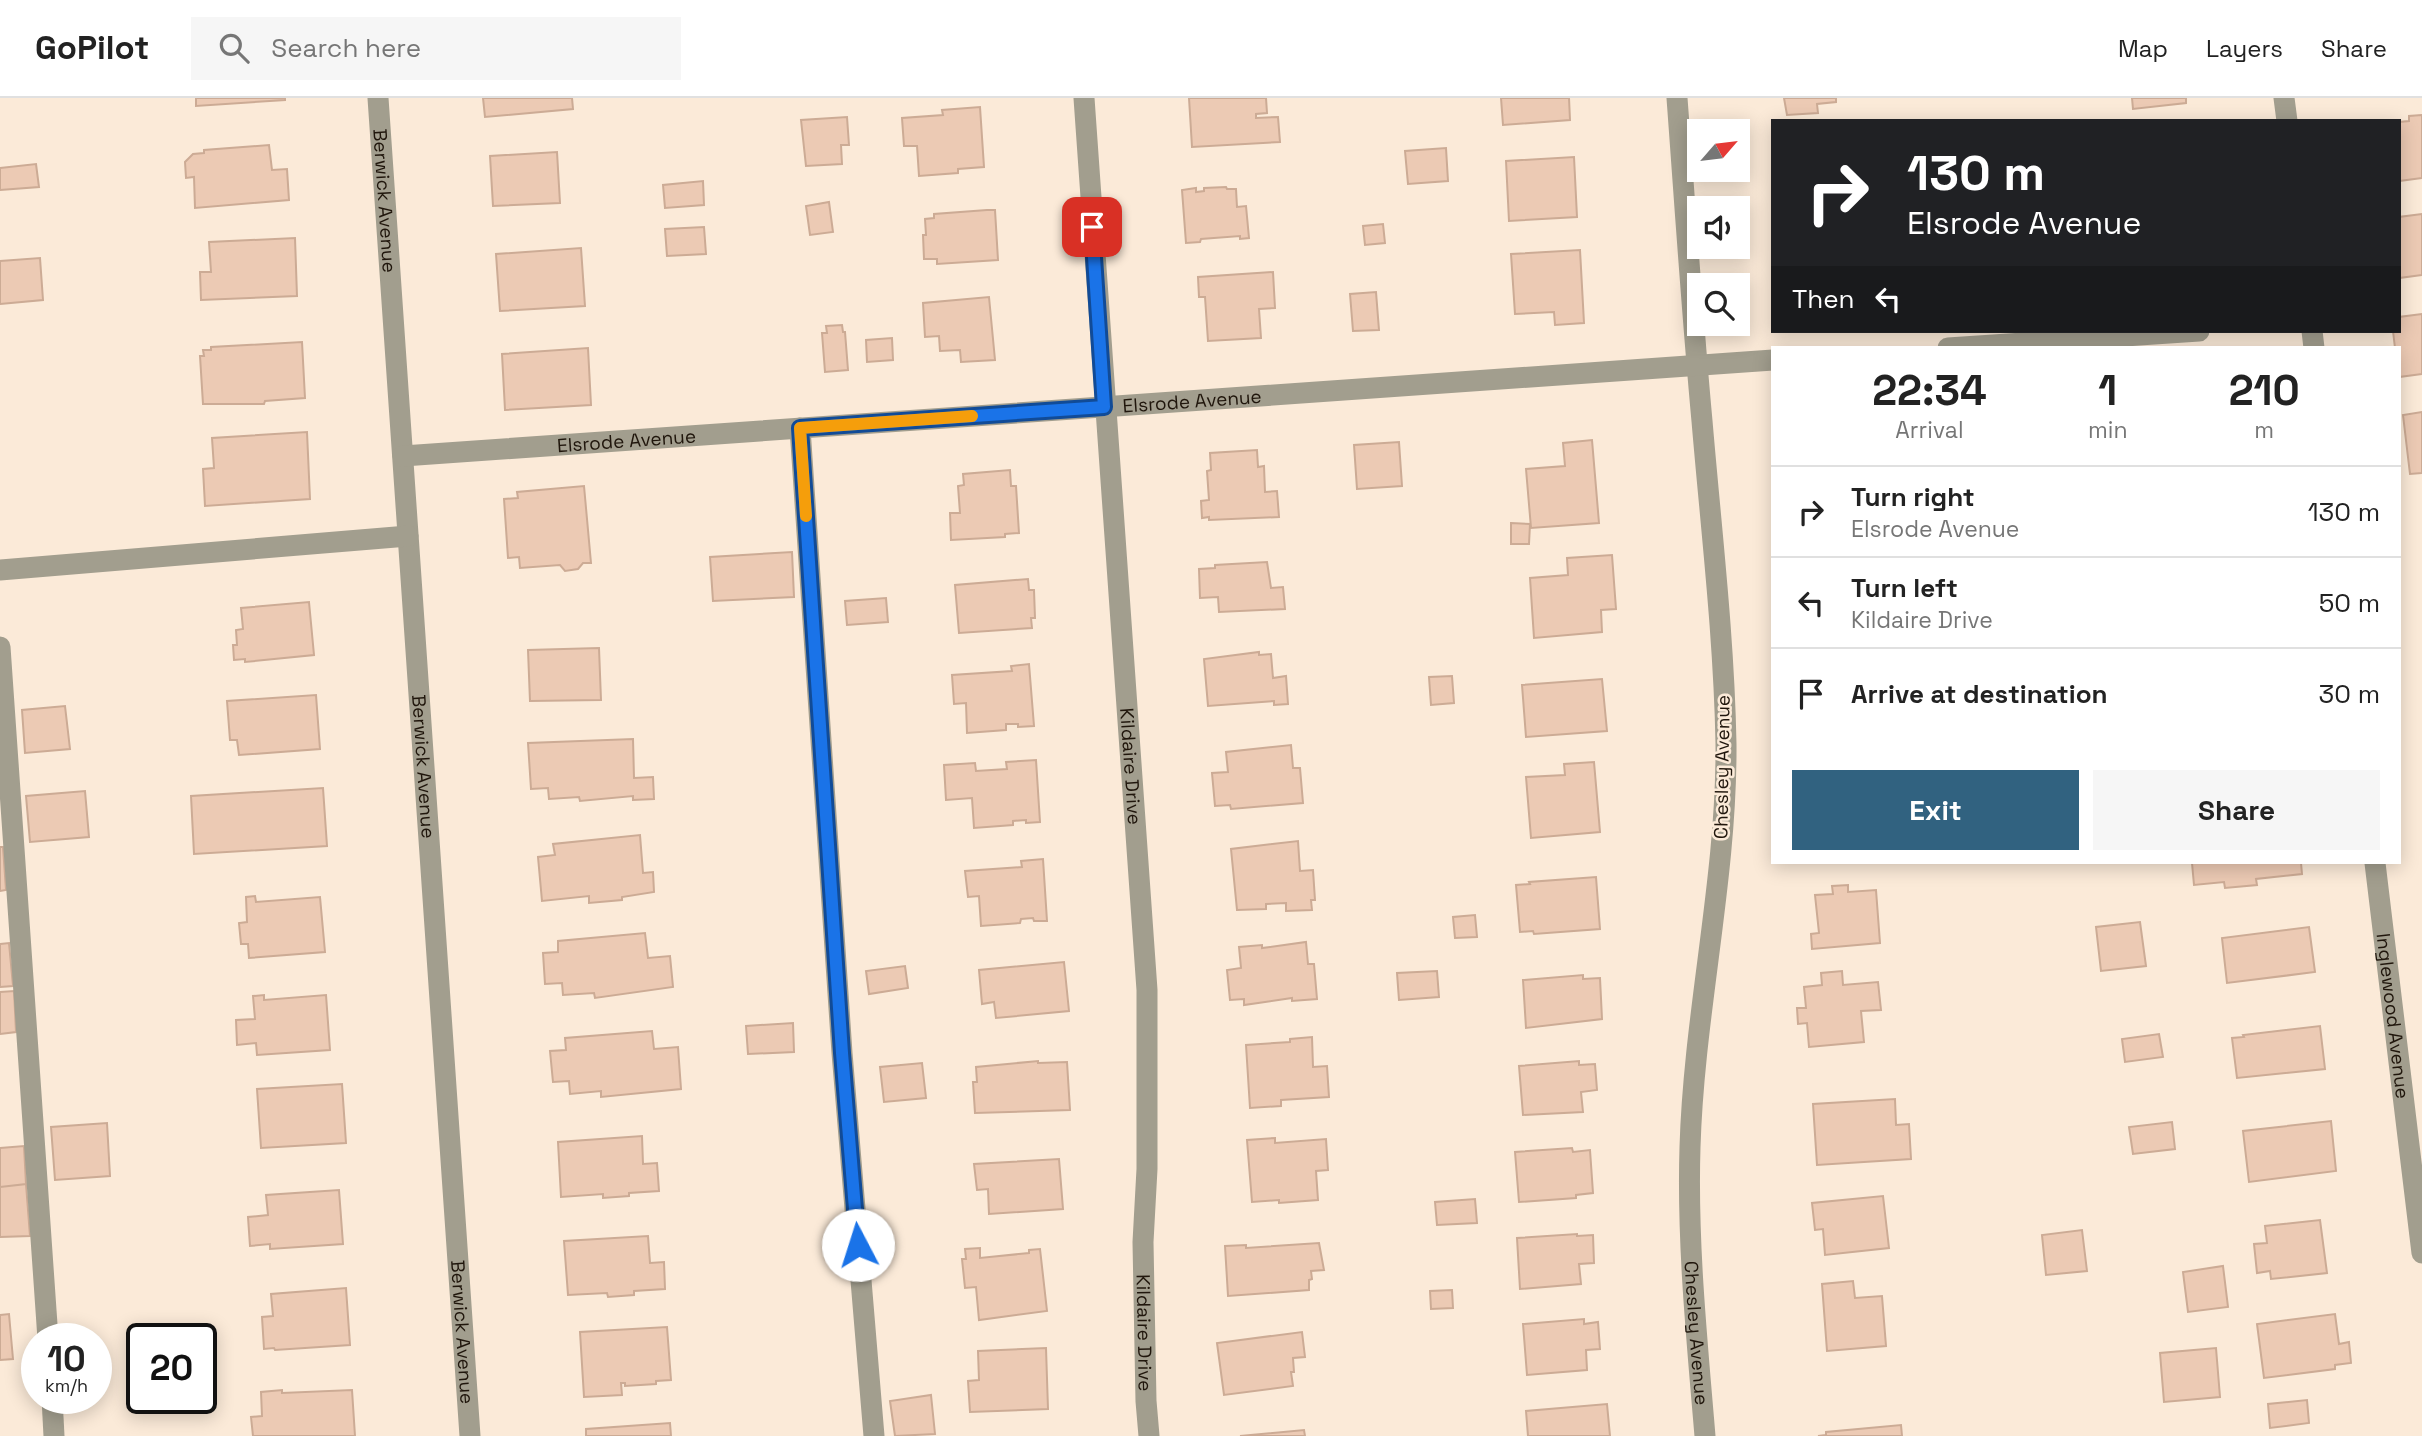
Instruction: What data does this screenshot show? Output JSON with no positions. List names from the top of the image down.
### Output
{
  "streets": {
    "street": [
      "Berwick Avenue",
      "Elsrode Avenue",
      "Kildaire Drive",
      "Chesley Avenue",
      "Inglewood Avenue"
    ]
  },
  "crossings": [
    ["Berwick Avenue", "Elsrode Avenue"],
    ["Elsrode Avenue", "Kildaire Drive"],
    ["Elsrode Avenue", "Chesley Avenue"]
  ],
  "north": "top right",
  "page": {
    "header": "GoPilot",
    "search": "Search here",
    "nav": ["Map", "Layers", "Share"],
    "turn": ["130 m", "Elsrode Avenue"],
    "then": "Then",
    "eta": [
      "22:34",
      "Arrival",
      "1",
      "min",
      "210",
      "m"
    ],
    "list": [
      {
        "name": "Turn right",
        "note": "Elsrode Avenue",
        "value": "130 m"
      },
      {
        "name": "Turn left",
        "note": "Kildaire Drive",
        "value": "50 m"
      },
      {
        "name": "Arrive at destination",
        "value": "30 m"
      }
    ],
    "buttons": ["Exit", "Share"],
    "speed": "10 km/h",
    "limit": "20"
  }
}
